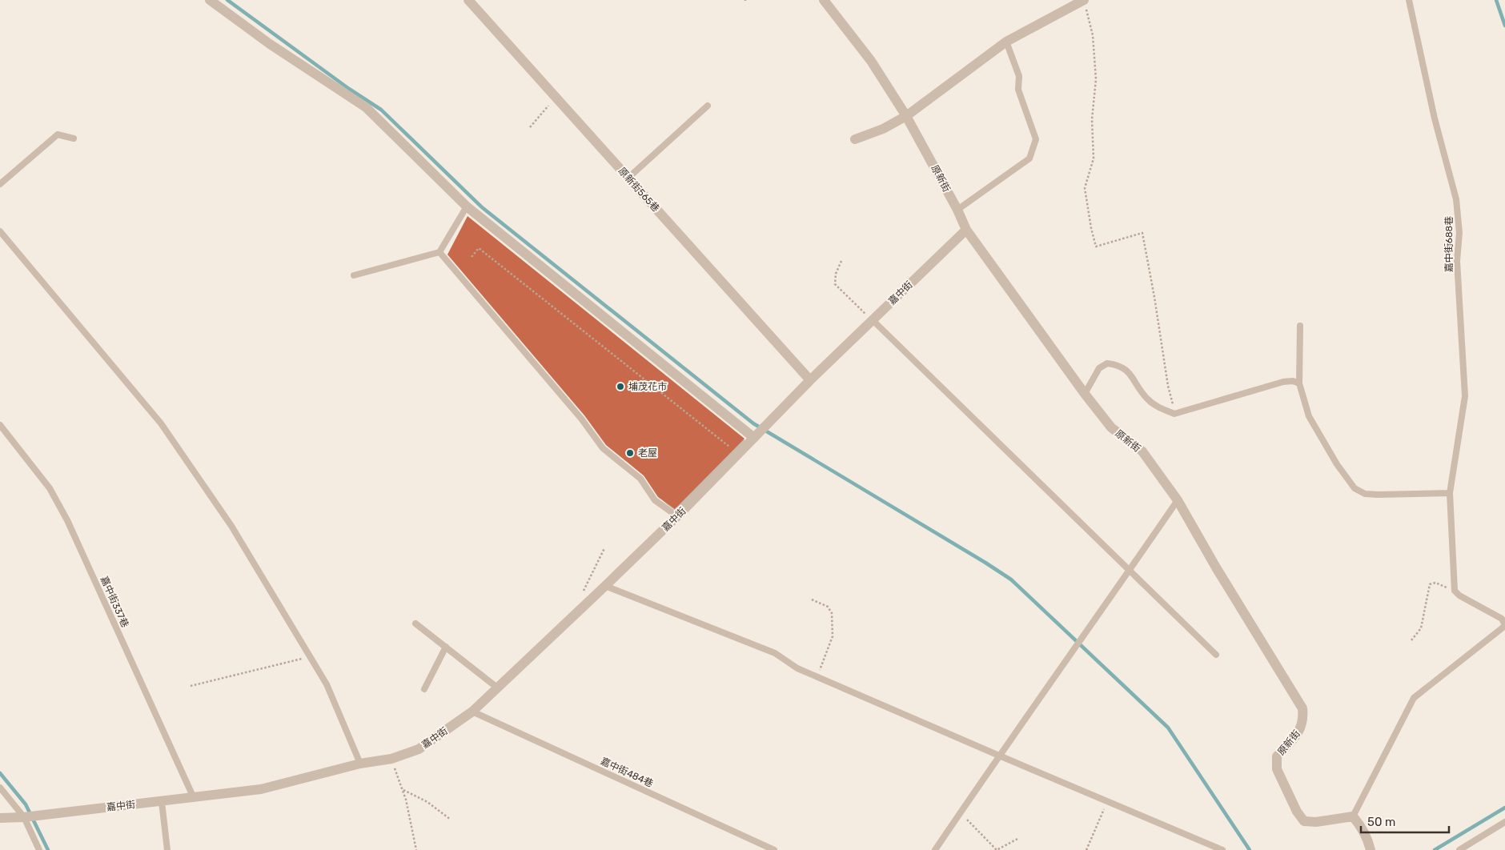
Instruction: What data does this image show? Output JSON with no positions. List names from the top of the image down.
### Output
{
  "streets": {
    "street": ["原新街", "原新街565巷", "嘉中街"],
    "lane": ["嘉中街688巷", "嘉中街337巷", "嘉中街484巷"]
  },
  "crossings": [
    ["原新街", "嘉中街"],
    ["原新街565巷", "嘉中街"],
    ["嘉中街", "嘉中街337巷"],
    ["嘉中街", "嘉中街484巷"]
  ],
  "places": ["埔茂花市", "老屋"],
  "scale_bar": "50 m"
}
